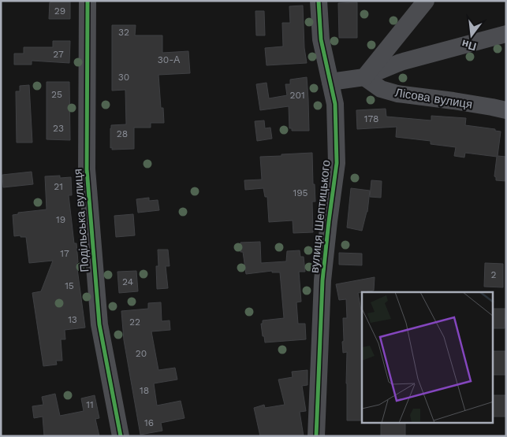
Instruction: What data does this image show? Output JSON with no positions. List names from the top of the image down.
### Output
{
  "streets": {
    "street": ["Лісова вулиця", "вулиця Шептицького", "Подільська вулиця"]
  },
  "house_numbers": [
    "29",
    "32",
    "27",
    "30-А",
    "30",
    "25",
    "201",
    "178",
    "23",
    "28",
    "21",
    "195",
    "19",
    "17",
    "2",
    "24",
    "15",
    "13",
    "22",
    "20",
    "18",
    "11",
    "16"
  ],
  "north": "bottom"
}
